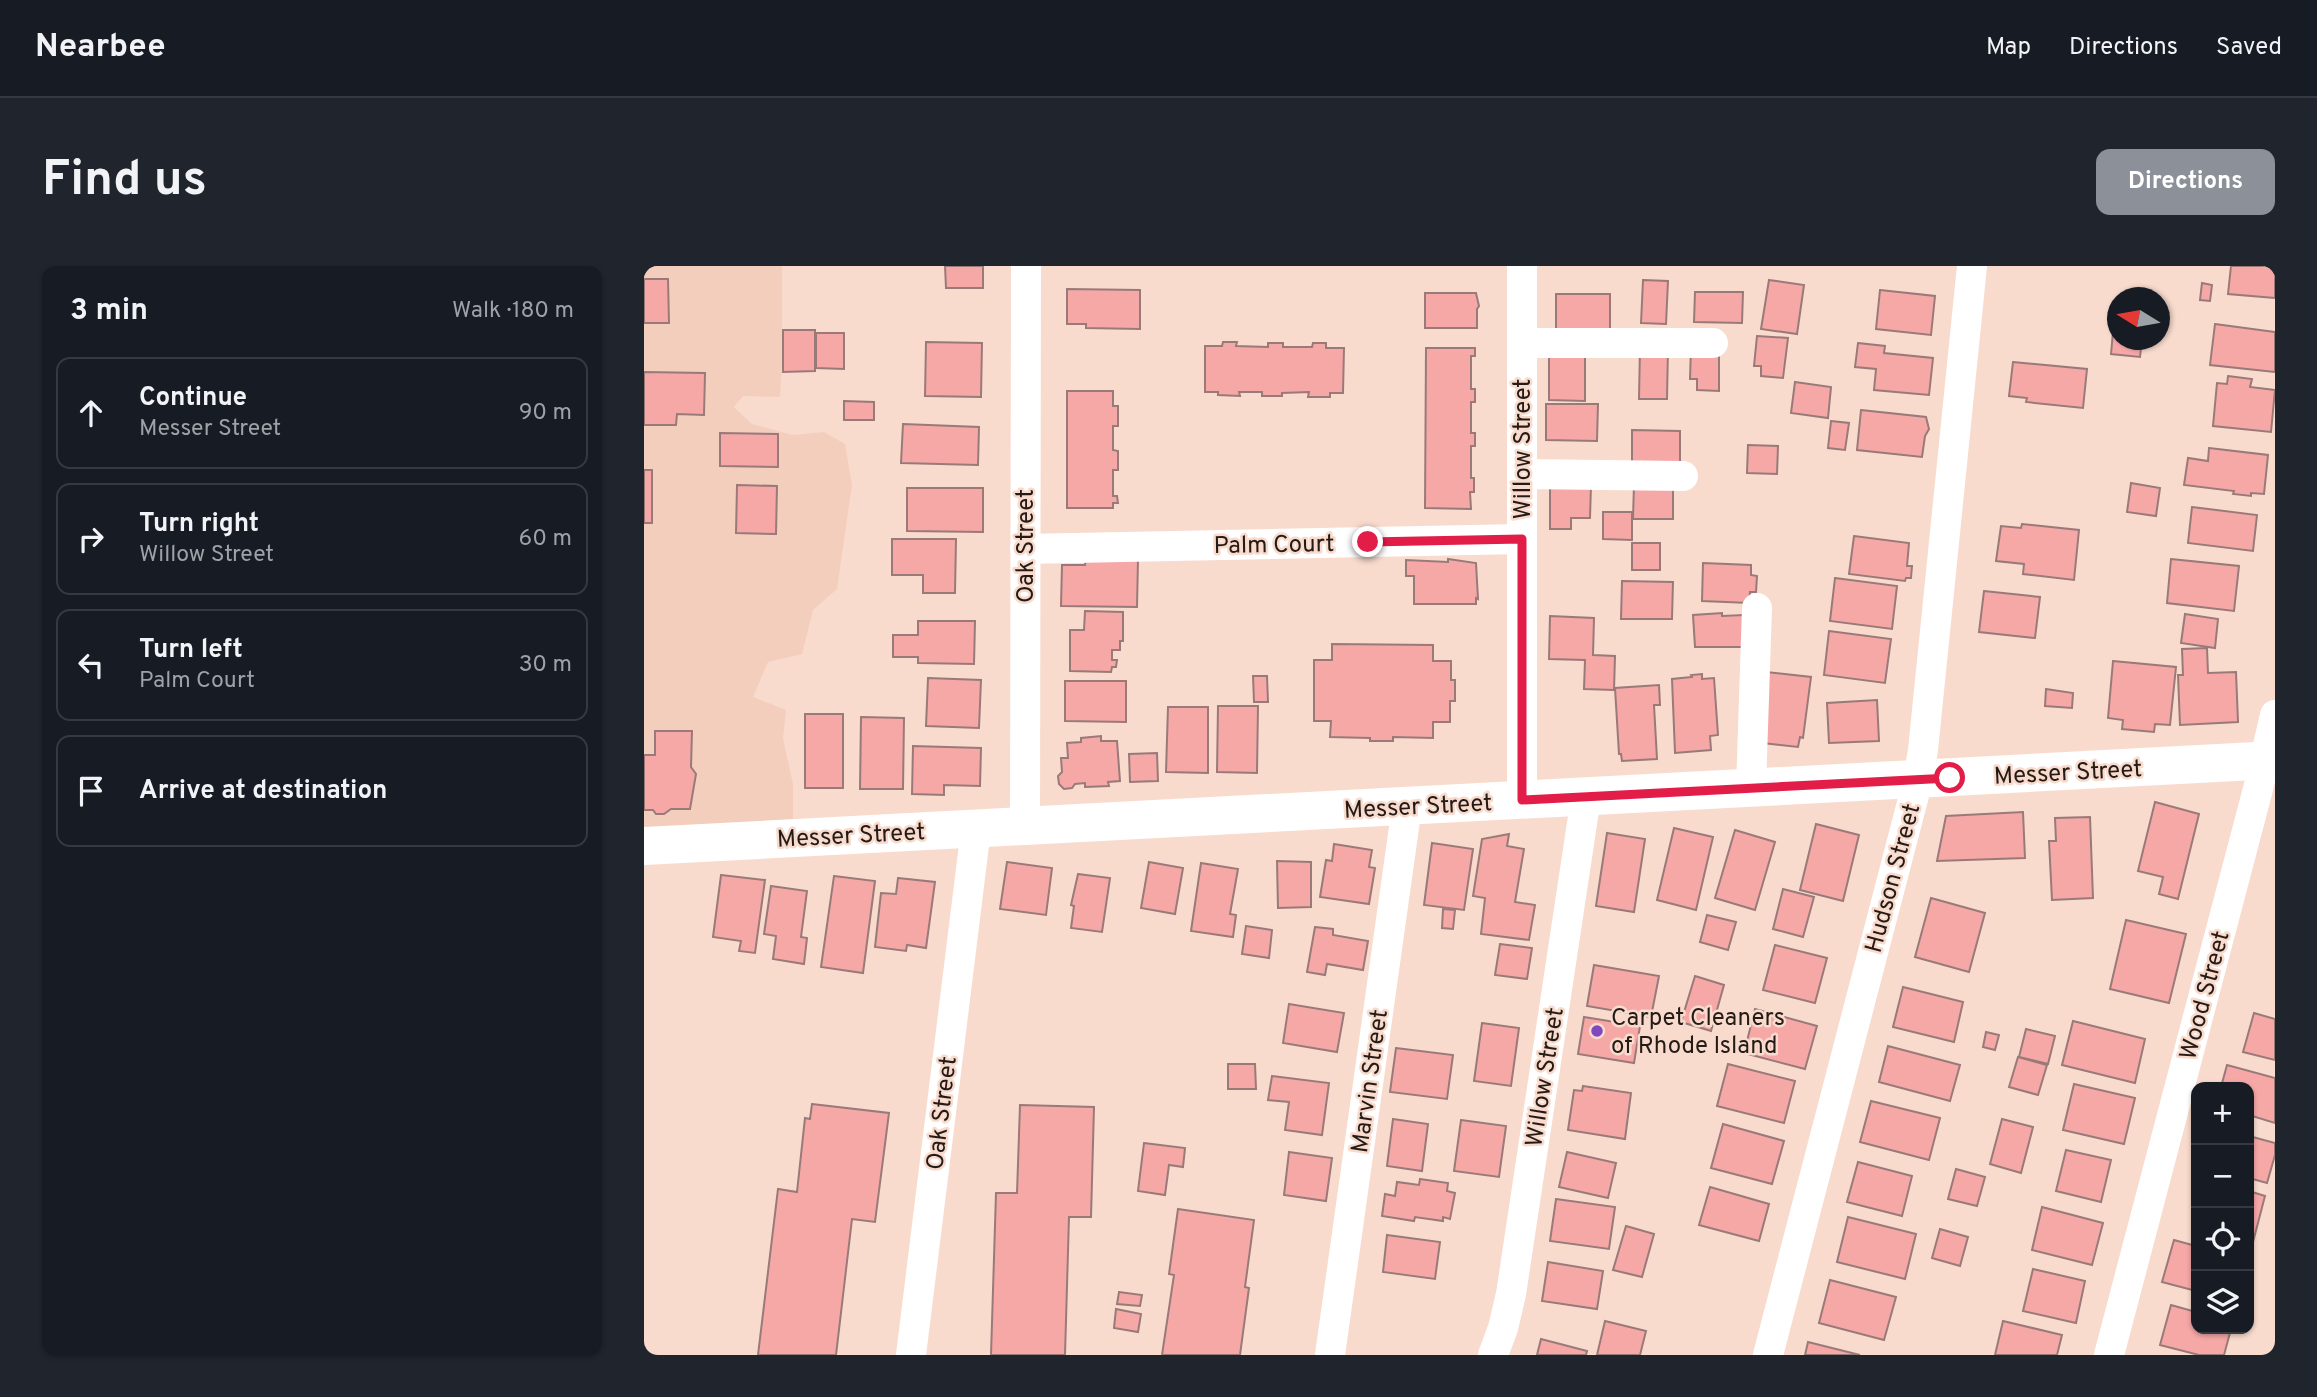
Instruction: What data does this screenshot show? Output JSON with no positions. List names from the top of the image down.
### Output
{
  "streets": {
    "street": [
      "Willow Street",
      "Palm Court",
      "Oak Street",
      "Messer Street",
      "Hudson Street",
      "Wood Street",
      "Marvin Street"
    ]
  },
  "crossings": [
    ["Willow Street", "Palm Court"],
    ["Willow Street", "Messer Street"],
    ["Palm Court", "Oak Street"],
    ["Oak Street", "Messer Street"],
    ["Messer Street", "Hudson Street"],
    ["Messer Street", "Wood Street"],
    ["Messer Street", "Marvin Street"]
  ],
  "places": ["Carpet Cleaners of Rhode Island"],
  "north": "left",
  "page": {
    "header": "Nearbee",
    "nav": ["Map", "Directions", "Saved"],
    "buttons": "Directions",
    "title": "Find us",
    "heading": ["3 min", "Walk · 180 m"],
    "list": [
      ["Continue", "Messer Street", "90 m"],
      ["Turn right", "Willow Street", "60 m"],
      ["Turn left", "Palm Court", "30 m"],
      "Arrive at destination"
    ],
    "map_buttons": ["+", "−"]
  }
}
